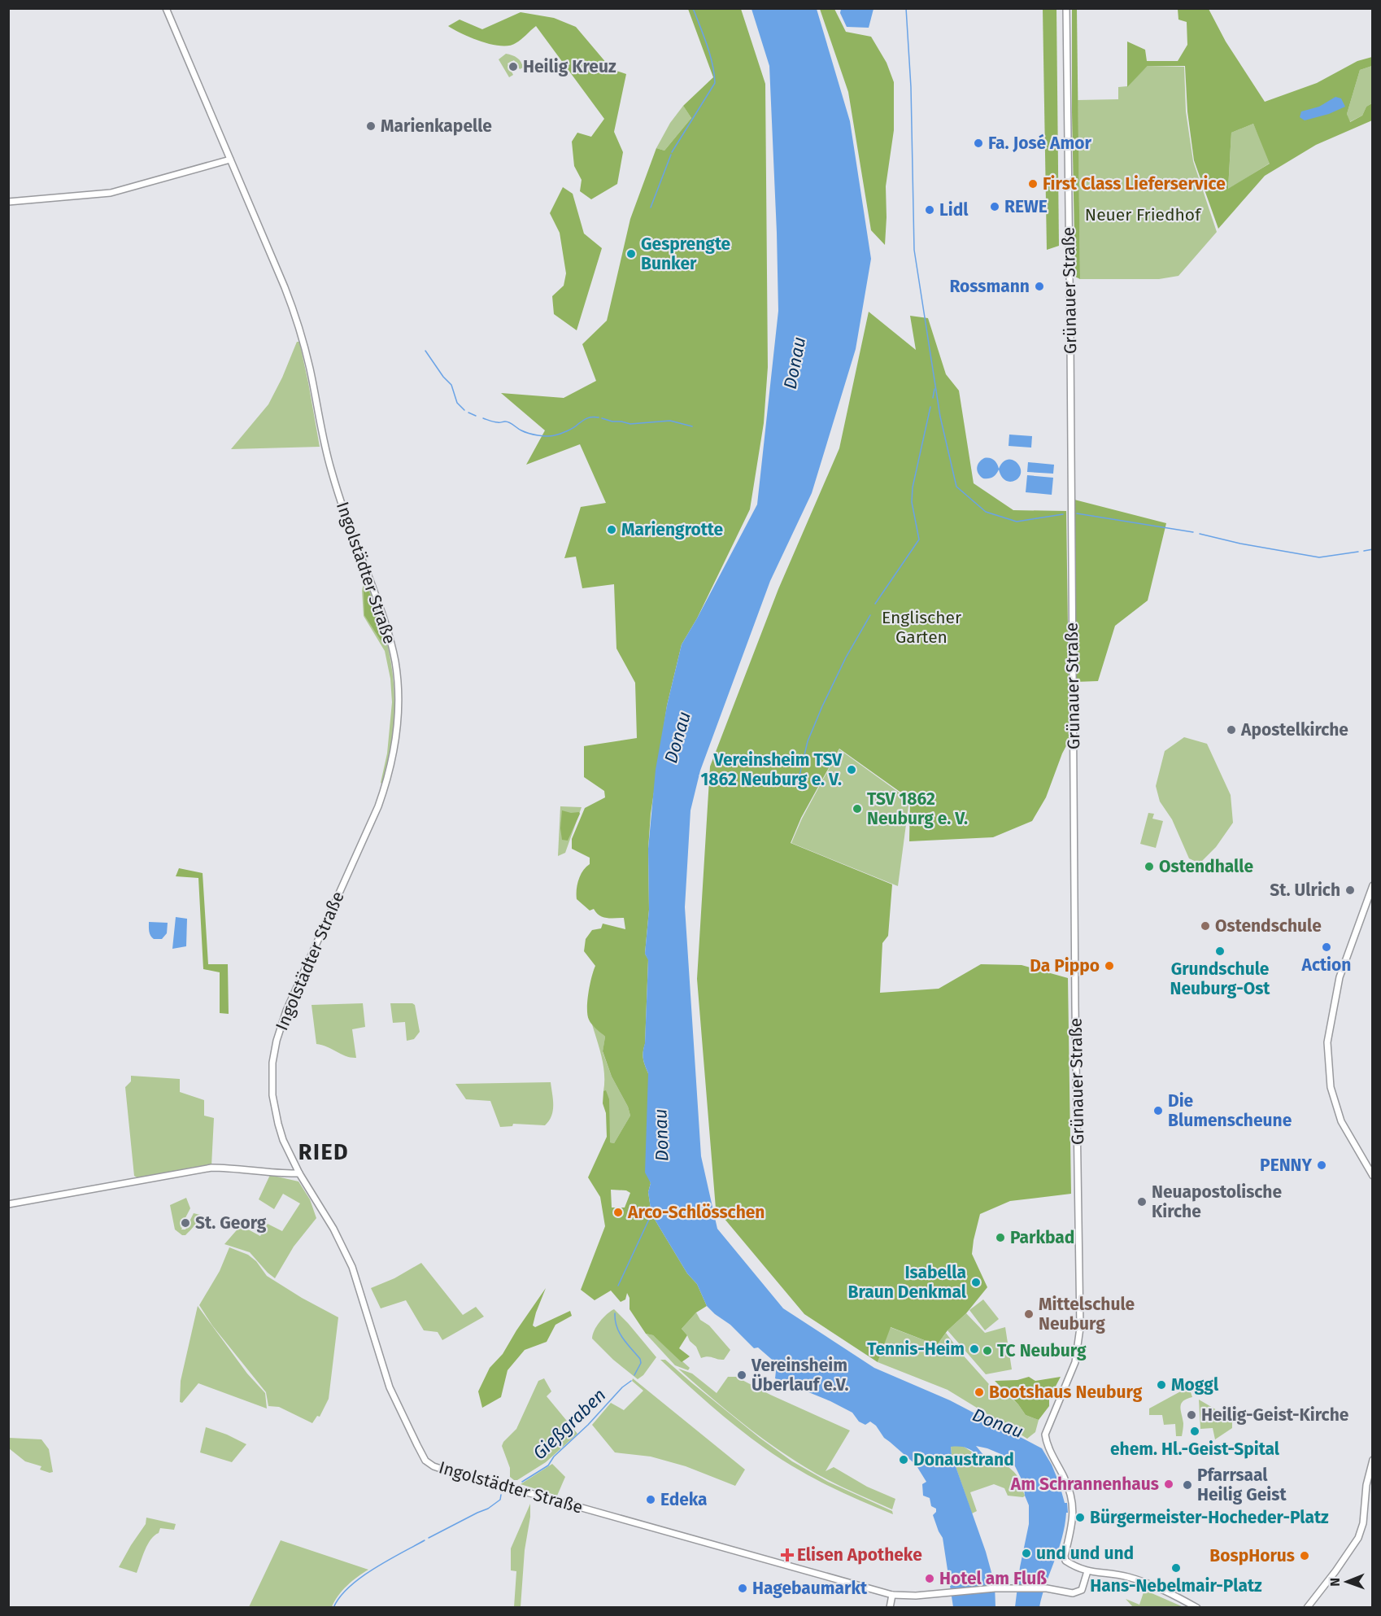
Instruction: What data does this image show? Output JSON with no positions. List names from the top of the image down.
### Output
{
  "streets": {
    "main road": ["Grünauer Straße", "Ingolstädter Straße"]
  },
  "crossings": [
    ["Grünauer Straße", "Ingolstädter Straße"]
  ],
  "districts": ["RIED"],
  "water": ["Donau", "Gießgraben"],
  "parks": ["Neuer Friedhof", "Englischer Garten"],
  "places": {
    "other": [
      "Heilig Kreuz",
      "Marienkapelle",
      "Fa. José Amor",
      "First Class Lieferservice",
      "REWE",
      "Lidl",
      "Gesprengte Bunker",
      "Rossmann",
      "Mariengrotte",
      "Apostelkirche",
      "Vereinsheim TSV 1862 Neuburg e. V.",
      "TSV 1862 Neuburg e. V.",
      "Ostendhalle",
      "St. Ulrich",
      "Ostendschule",
      "Action",
      "Grundschule Neuburg-Ost",
      "Da Pippo",
      "Die Blumenscheune",
      "PENNY",
      "Neuapostolische Kirche",
      "Arco-Schlösschen",
      "St. Georg",
      "Parkbad",
      "Isabella Braun Denkmal",
      "Mittelschule Neuburg",
      "Tennis-Heim",
      "TC Neuburg",
      "Vereinsheim Überlauf e.V.",
      "Moggl",
      "Bootshaus Neuburg",
      "Heilig-Geist-Kirche",
      "ehem. Hl.-Geist-Spital",
      "Donaustrand",
      "Am Schrannenhaus",
      "Pfarrsaal Heilig Geist",
      "Edeka",
      "Bürgermeister-Hocheder-Platz",
      "und und und",
      "BospHorus",
      "Hans-Nebelmair-Platz",
      "Hotel am Fluß",
      "Hagebaumarkt"
    ],
    "health": ["Elisen Apotheke"]
  },
  "north": "left"
}
